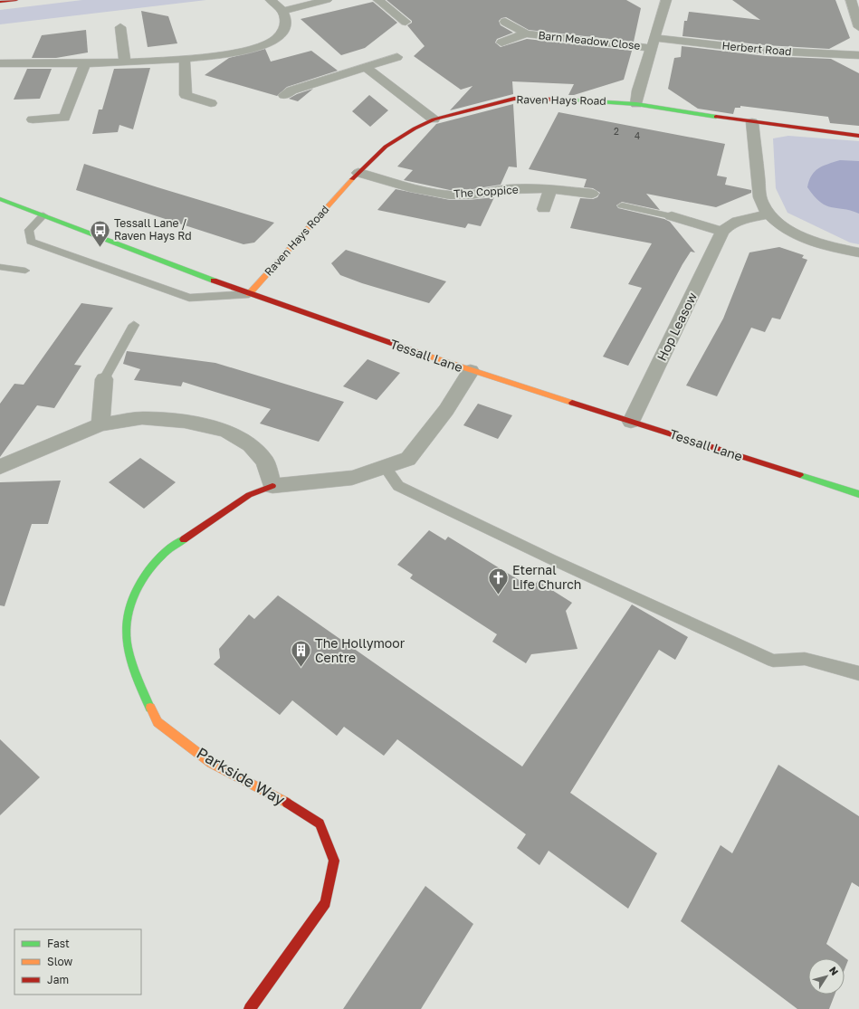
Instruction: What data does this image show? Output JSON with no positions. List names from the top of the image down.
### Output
{
  "streets": {
    "street": [
      "Barn Meadow Close",
      "Herbert Road",
      "Raven Hays Road",
      "The Coppice",
      "Hop Leasow",
      "Tessall Lane",
      "Parkside Way"
    ]
  },
  "crossings": [
    ["Barn Meadow Close", "Herbert Road"],
    ["Raven Hays Road", "The Coppice"],
    ["Raven Hays Road", "Tessall Lane"],
    ["Hop Leasow", "Tessall Lane"]
  ],
  "places": {
    "bus stop": ["Tessall Lane / Raven Hays Rd"],
    "church": ["Eternal Life Church"],
    "building": ["The Hollymoor Centre"]
  },
  "house_numbers": ["2", "4"],
  "legend": ["Fast", "Slow", "Jam"],
  "north": "top right"
}
